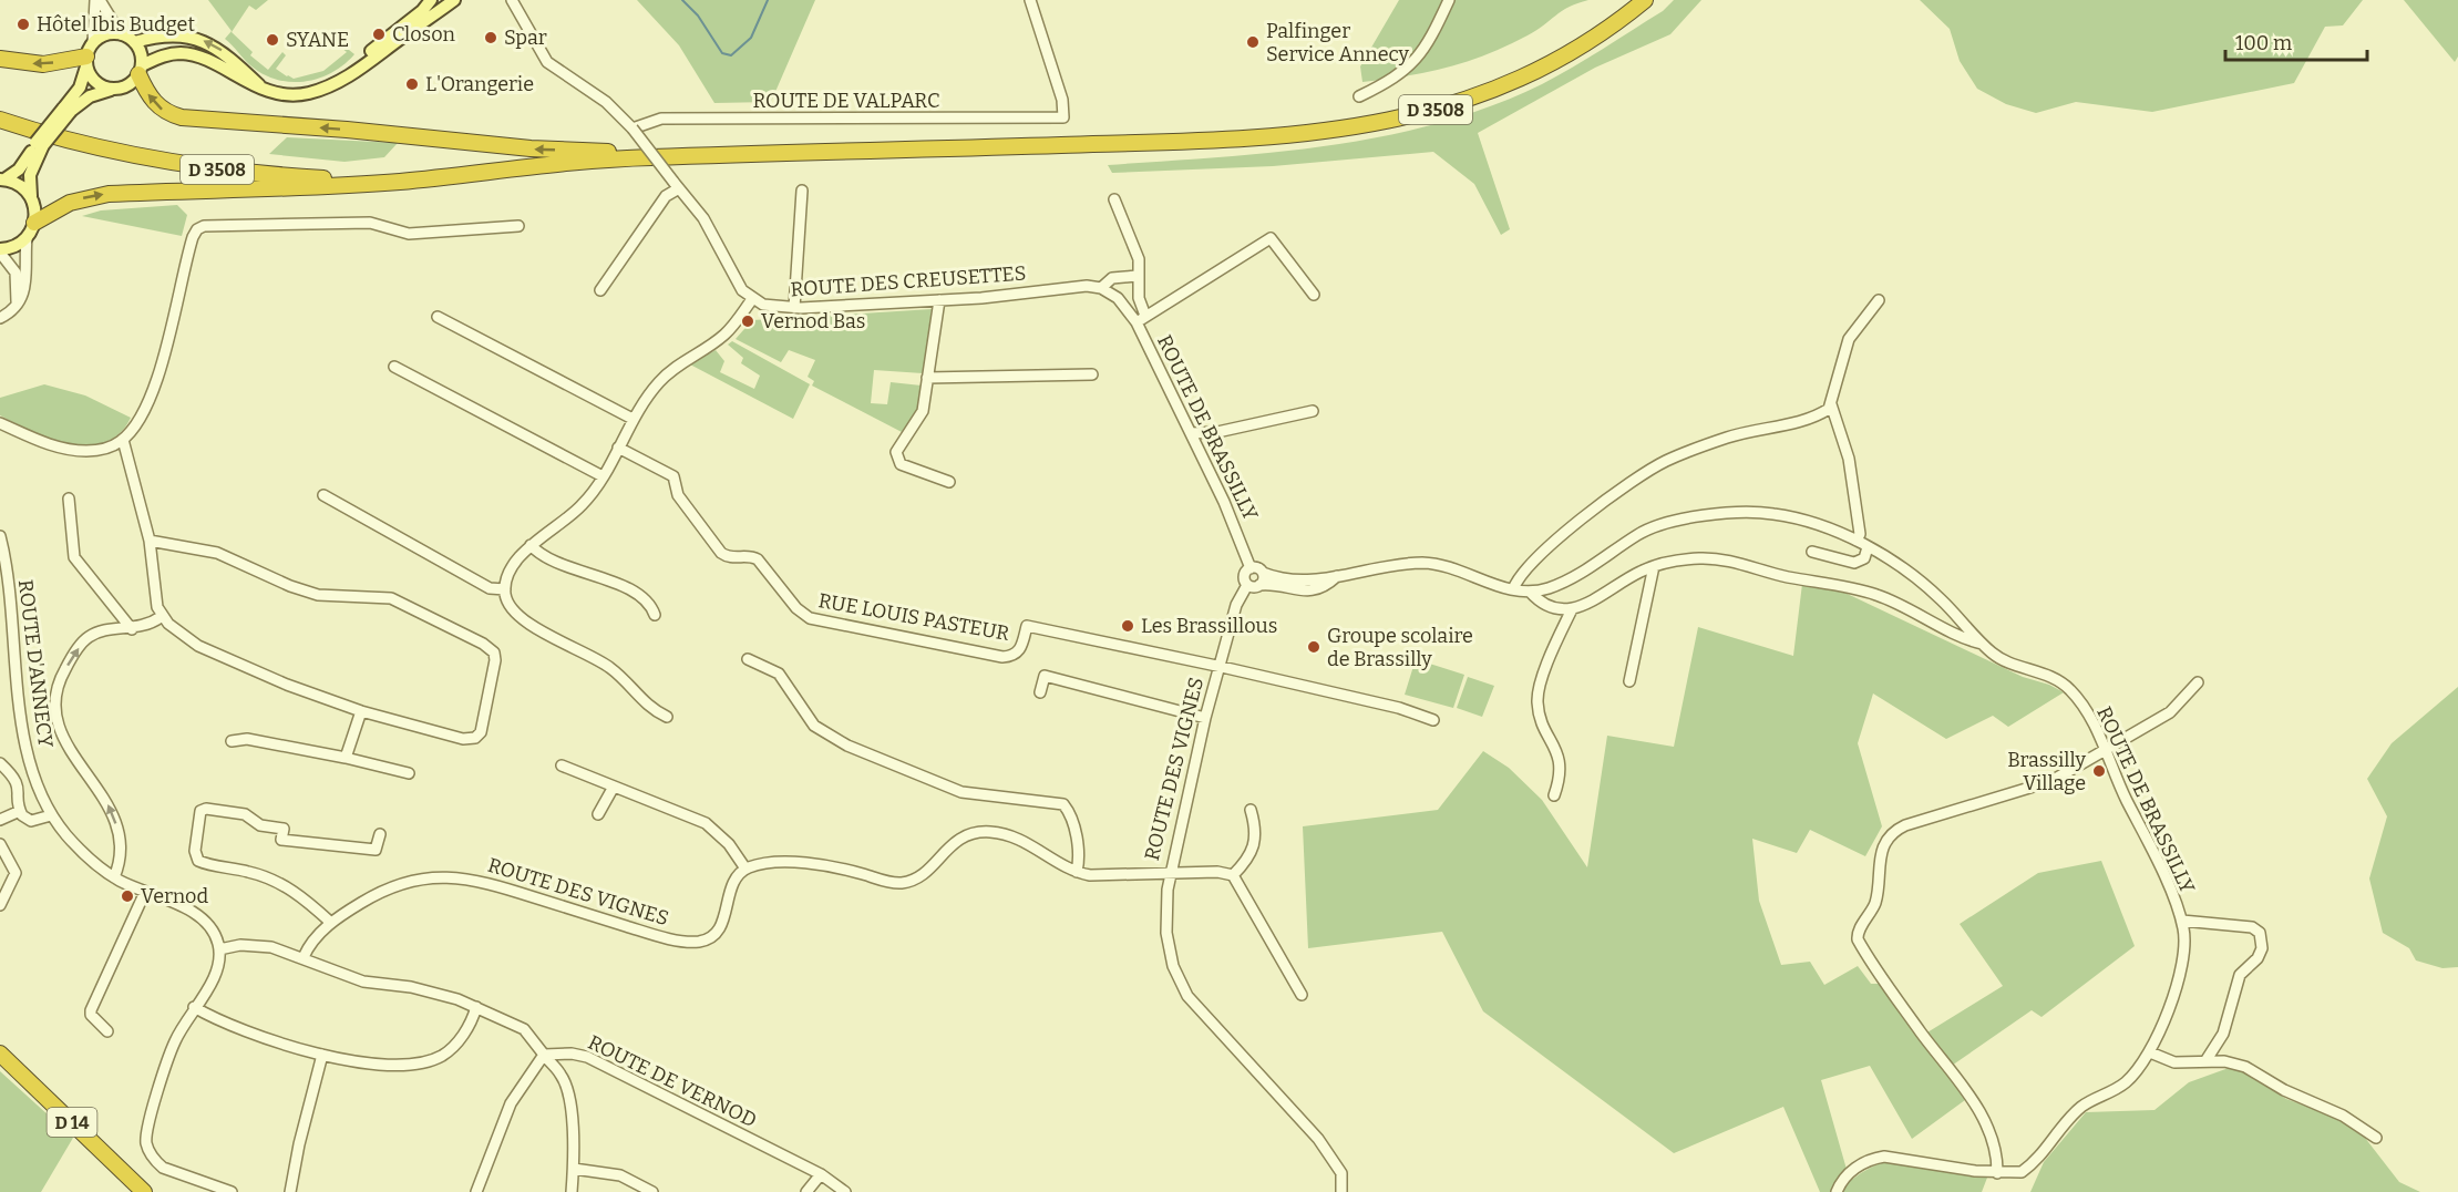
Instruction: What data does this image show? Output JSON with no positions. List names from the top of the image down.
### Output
{
  "streets": {
    "highway": ["D 3508", "D 14"],
    "street": [
      "ROUTE DE VALPARC",
      "ROUTE DES CREUSETTES",
      "ROUTE DE BRASSILLY",
      "RUE LOUIS PASTEUR",
      "ROUTE D'ANNECY",
      "ROUTE DES VIGNES",
      "ROUTE DE VERNOD"
    ]
  },
  "crossings": [
    ["ROUTE DES CREUSETTES", "ROUTE DE BRASSILLY"],
    ["ROUTE DE BRASSILLY", "ROUTE DES VIGNES"],
    ["RUE LOUIS PASTEUR", "ROUTE DES VIGNES"]
  ],
  "places": [
    "Hôtel Ibis Budget",
    "Closon",
    "Spar",
    "SYANE",
    "Palfinger Service Annecy",
    "L'Orangerie",
    "Vernod Bas",
    "Les Brassillous",
    "Groupe scolaire de Brassilly",
    "Brassilly Village",
    "Vernod"
  ],
  "scale_bar": "100 m"
}
